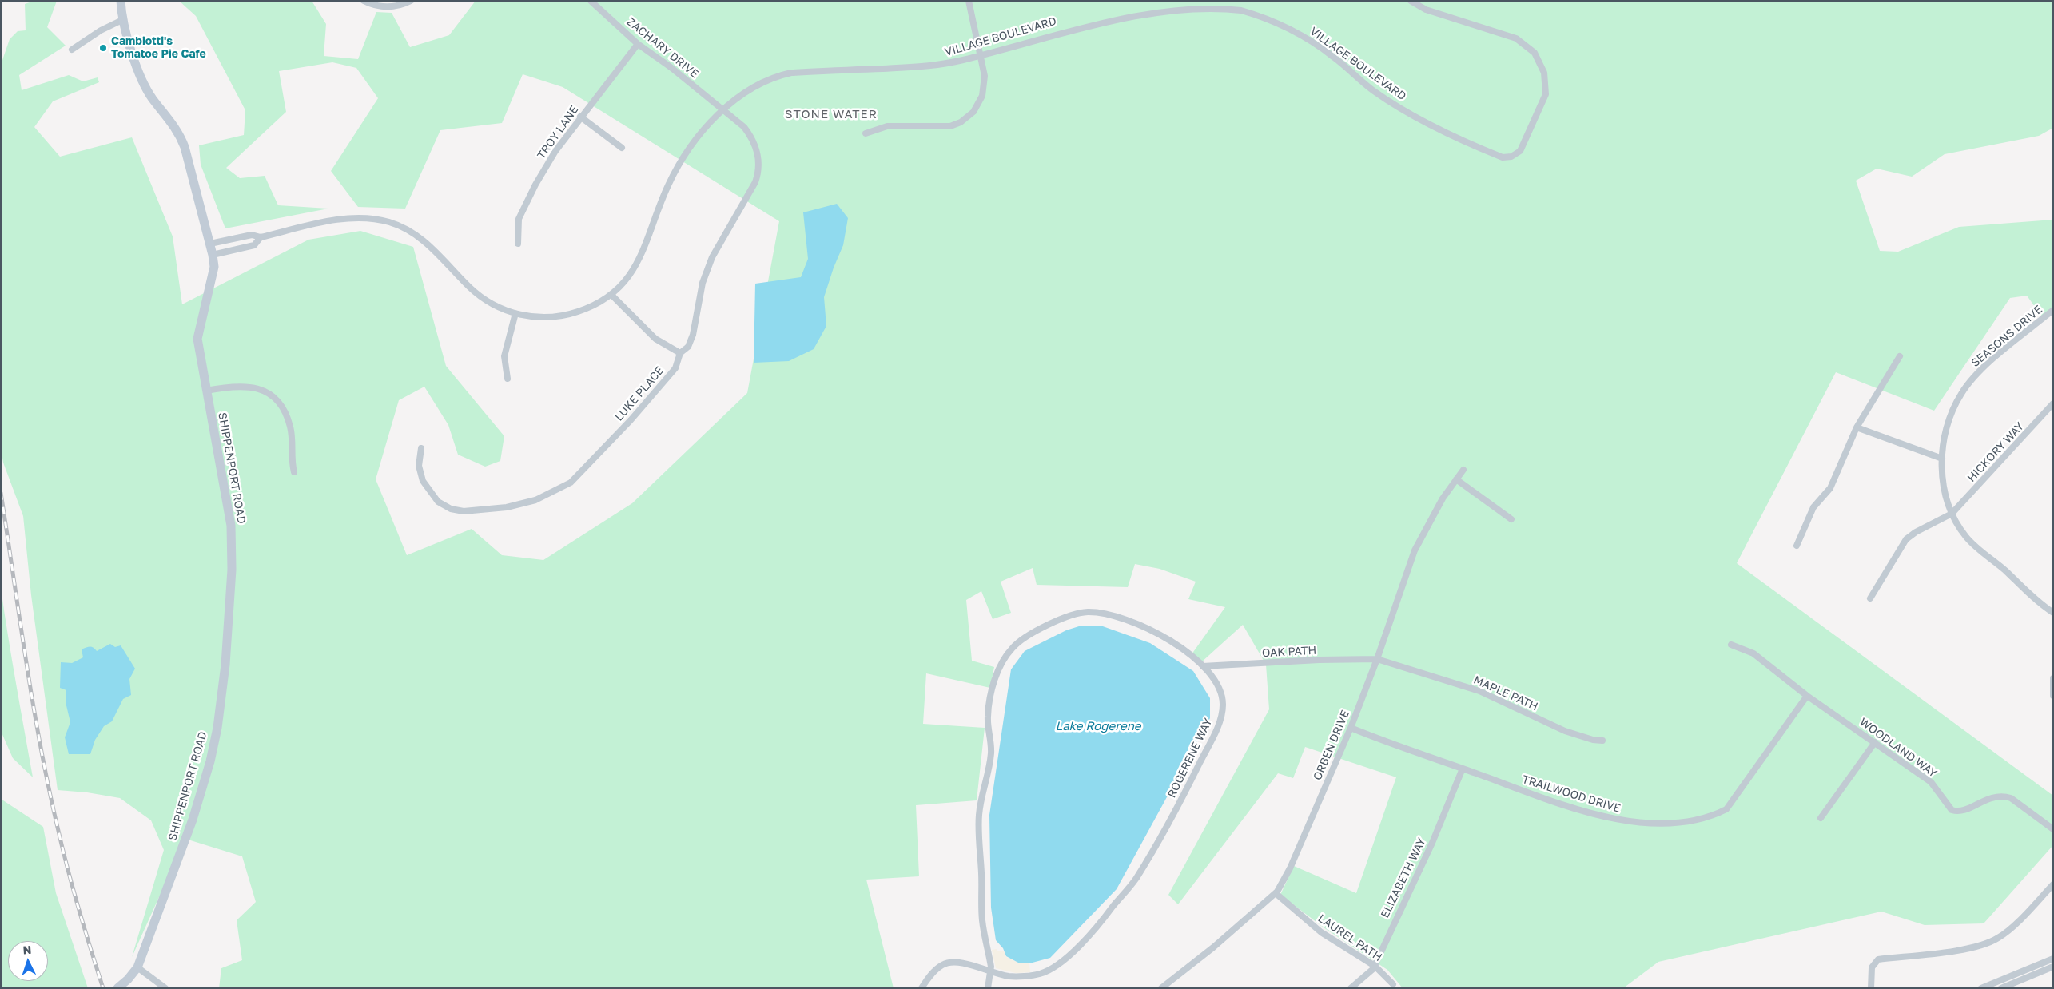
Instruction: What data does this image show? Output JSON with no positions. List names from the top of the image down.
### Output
{
  "streets": {
    "street": [
      "VILLAGE BOULEVARD",
      "ZACHARY DRIVE",
      "TROY LANE",
      "SEASONS DRIVE",
      "LUKE PLACE",
      "HICKORY WAY",
      "SHIPPENPORT ROAD",
      "OAK PATH",
      "MAPLE PATH",
      "ORBEN DRIVE",
      "WOODLAND WAY",
      "ROGERENE WAY",
      "TRAILWOOD DRIVE",
      "ELIZABETH WAY",
      "LAUREL PATH"
    ]
  },
  "crossings": [
    ["VILLAGE BOULEVARD", "ZACHARY DRIVE"],
    ["VILLAGE BOULEVARD", "LUKE PLACE"],
    ["VILLAGE BOULEVARD", "SHIPPENPORT ROAD"],
    ["ZACHARY DRIVE", "TROY LANE"],
    ["ZACHARY DRIVE", "LUKE PLACE"],
    ["SEASONS DRIVE", "HICKORY WAY"],
    ["OAK PATH", "MAPLE PATH"],
    ["OAK PATH", "ORBEN DRIVE"],
    ["OAK PATH", "ROGERENE WAY"],
    ["MAPLE PATH", "ORBEN DRIVE"],
    ["ORBEN DRIVE", "TRAILWOOD DRIVE"],
    ["ORBEN DRIVE", "LAUREL PATH"],
    ["WOODLAND WAY", "TRAILWOOD DRIVE"],
    ["TRAILWOOD DRIVE", "ELIZABETH WAY"],
    ["ELIZABETH WAY", "LAUREL PATH"]
  ],
  "districts": ["STONE WATER"],
  "water": ["Lake Rogerene"],
  "places": ["Cambiotti's Tomatoe Pie Cafe"],
  "north": "top"
}
